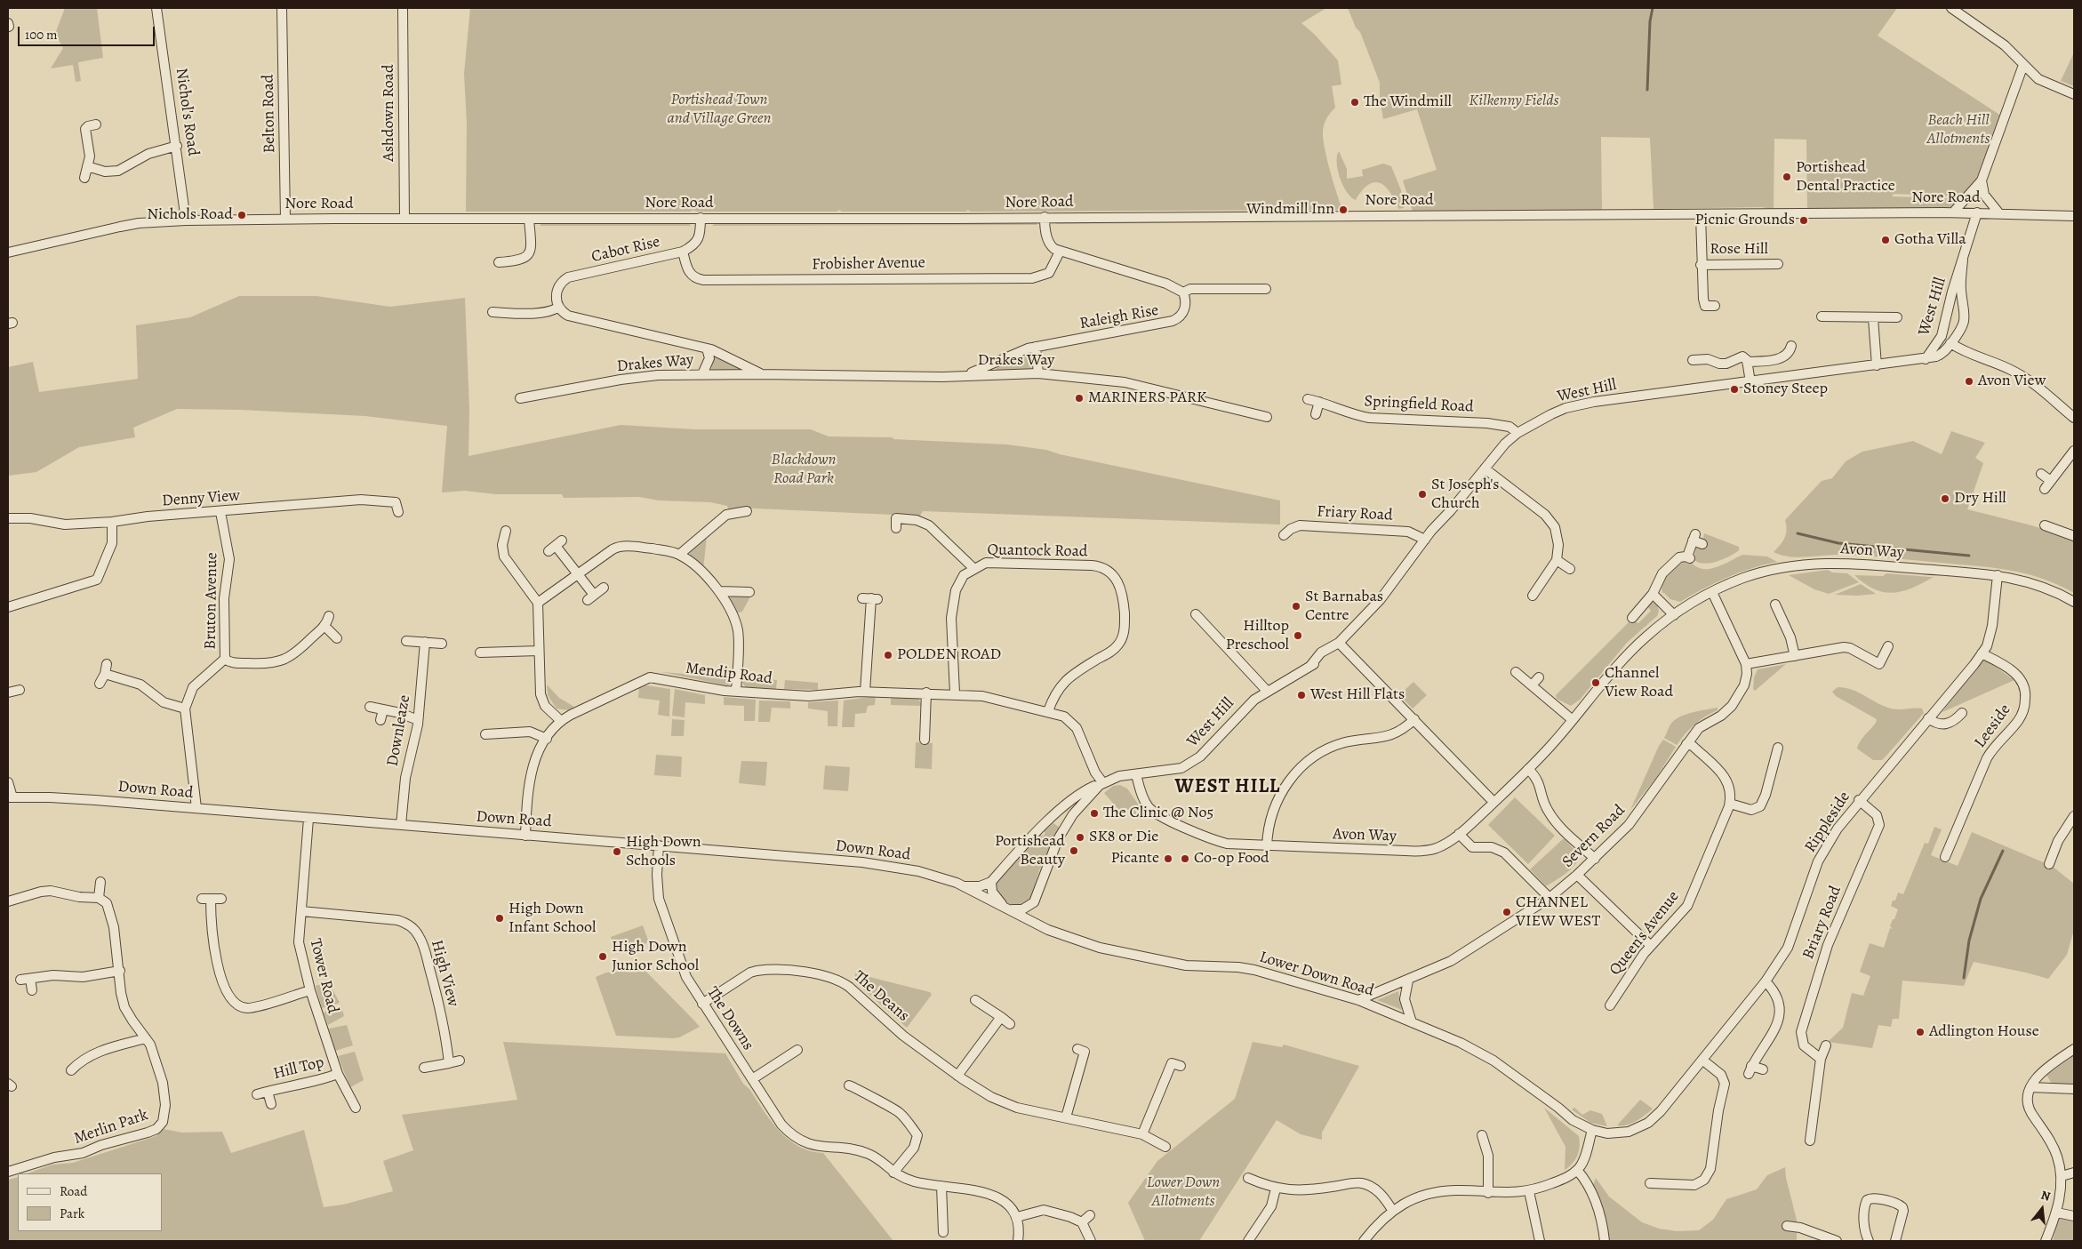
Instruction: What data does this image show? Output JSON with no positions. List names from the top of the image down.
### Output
{
  "streets": {
    "street": [
      "Nichol's Road",
      "Ashdown Road",
      "Belton Road",
      "Nore Road",
      "Cabot Rise",
      "Rose Hill",
      "Frobisher Avenue",
      "West Hill",
      "Raleigh Rise",
      "Drakes Way",
      "Springfield Road",
      "Denny View",
      "Friary Road",
      "Quantock Road",
      "Avon Way",
      "Bruton Avenue",
      "Mendip Road",
      "Leeside",
      "Downleaze",
      "Down Road",
      "Rippleside",
      "Severn Road",
      "Briary Road",
      "Queen's Avenue",
      "High View",
      "Lower Down Road",
      "Tower Road",
      "The Deans",
      "The Downs",
      "Hill Top",
      "Merlin Park"
    ]
  },
  "crossings": [
    ["Nichol's Road", "Nore Road"],
    ["Ashdown Road", "Nore Road"],
    ["Belton Road", "Nore Road"],
    ["Nore Road", "Cabot Rise"],
    ["Nore Road", "Rose Hill"],
    ["Nore Road", "West Hill"],
    ["Cabot Rise", "Frobisher Avenue"],
    ["Frobisher Avenue", "Raleigh Rise"],
    ["West Hill", "Springfield Road"],
    ["West Hill", "Friary Road"],
    ["West Hill", "Avon Way"],
    ["West Hill", "Mendip Road"],
    ["Raleigh Rise", "Drakes Way"],
    ["Denny View", "Bruton Avenue"],
    ["Quantock Road", "Mendip Road"],
    ["Avon Way", "Rippleside"],
    ["Bruton Avenue", "Down Road"],
    ["Mendip Road", "Down Road"],
    ["Leeside", "Rippleside"],
    ["Downleaze", "Down Road"],
    ["Down Road", "Lower Down Road"],
    ["Down Road", "Tower Road"],
    ["Down Road", "The Downs"],
    ["Rippleside", "Briary Road"],
    ["Rippleside", "Lower Down Road"],
    ["Severn Road", "Queen's Avenue"],
    ["Severn Road", "Lower Down Road"],
    ["High View", "Tower Road"],
    ["Tower Road", "Hill Top"],
    ["The Deans", "The Downs"]
  ],
  "districts": ["WEST HILL"],
  "parks": [
    "Portishead Town and Village Green",
    "Kilkenny Fields",
    "Beach Hill Allotments",
    "Blackdown Road Park",
    "Lower Down Allotments"
  ],
  "places": [
    "The Windmill",
    "Portishead Dental Practice",
    "Windmill Inn",
    "Nichols Road",
    "Picnic Grounds",
    "Gotha Villa",
    "Avon View",
    "Stoney Steep",
    "MARINERS PARK",
    "St Joseph's Church",
    "Dry Hill",
    "St Barnabas Centre",
    "Hilltop Preschool",
    "POLDEN ROAD",
    "Channel View Road",
    "West Hill Flats",
    "The Clinic @ No5",
    "SK8 or Die",
    "Portishead Beauty",
    "High Down Schools",
    "Picante",
    "Co-op Food",
    "CHANNEL VIEW WEST",
    "High Down Infant School",
    "High Down Junior School",
    "Adlington House"
  ],
  "legend": ["Road", "Park"],
  "scale_bar": "100 m",
  "north": "top"
}
